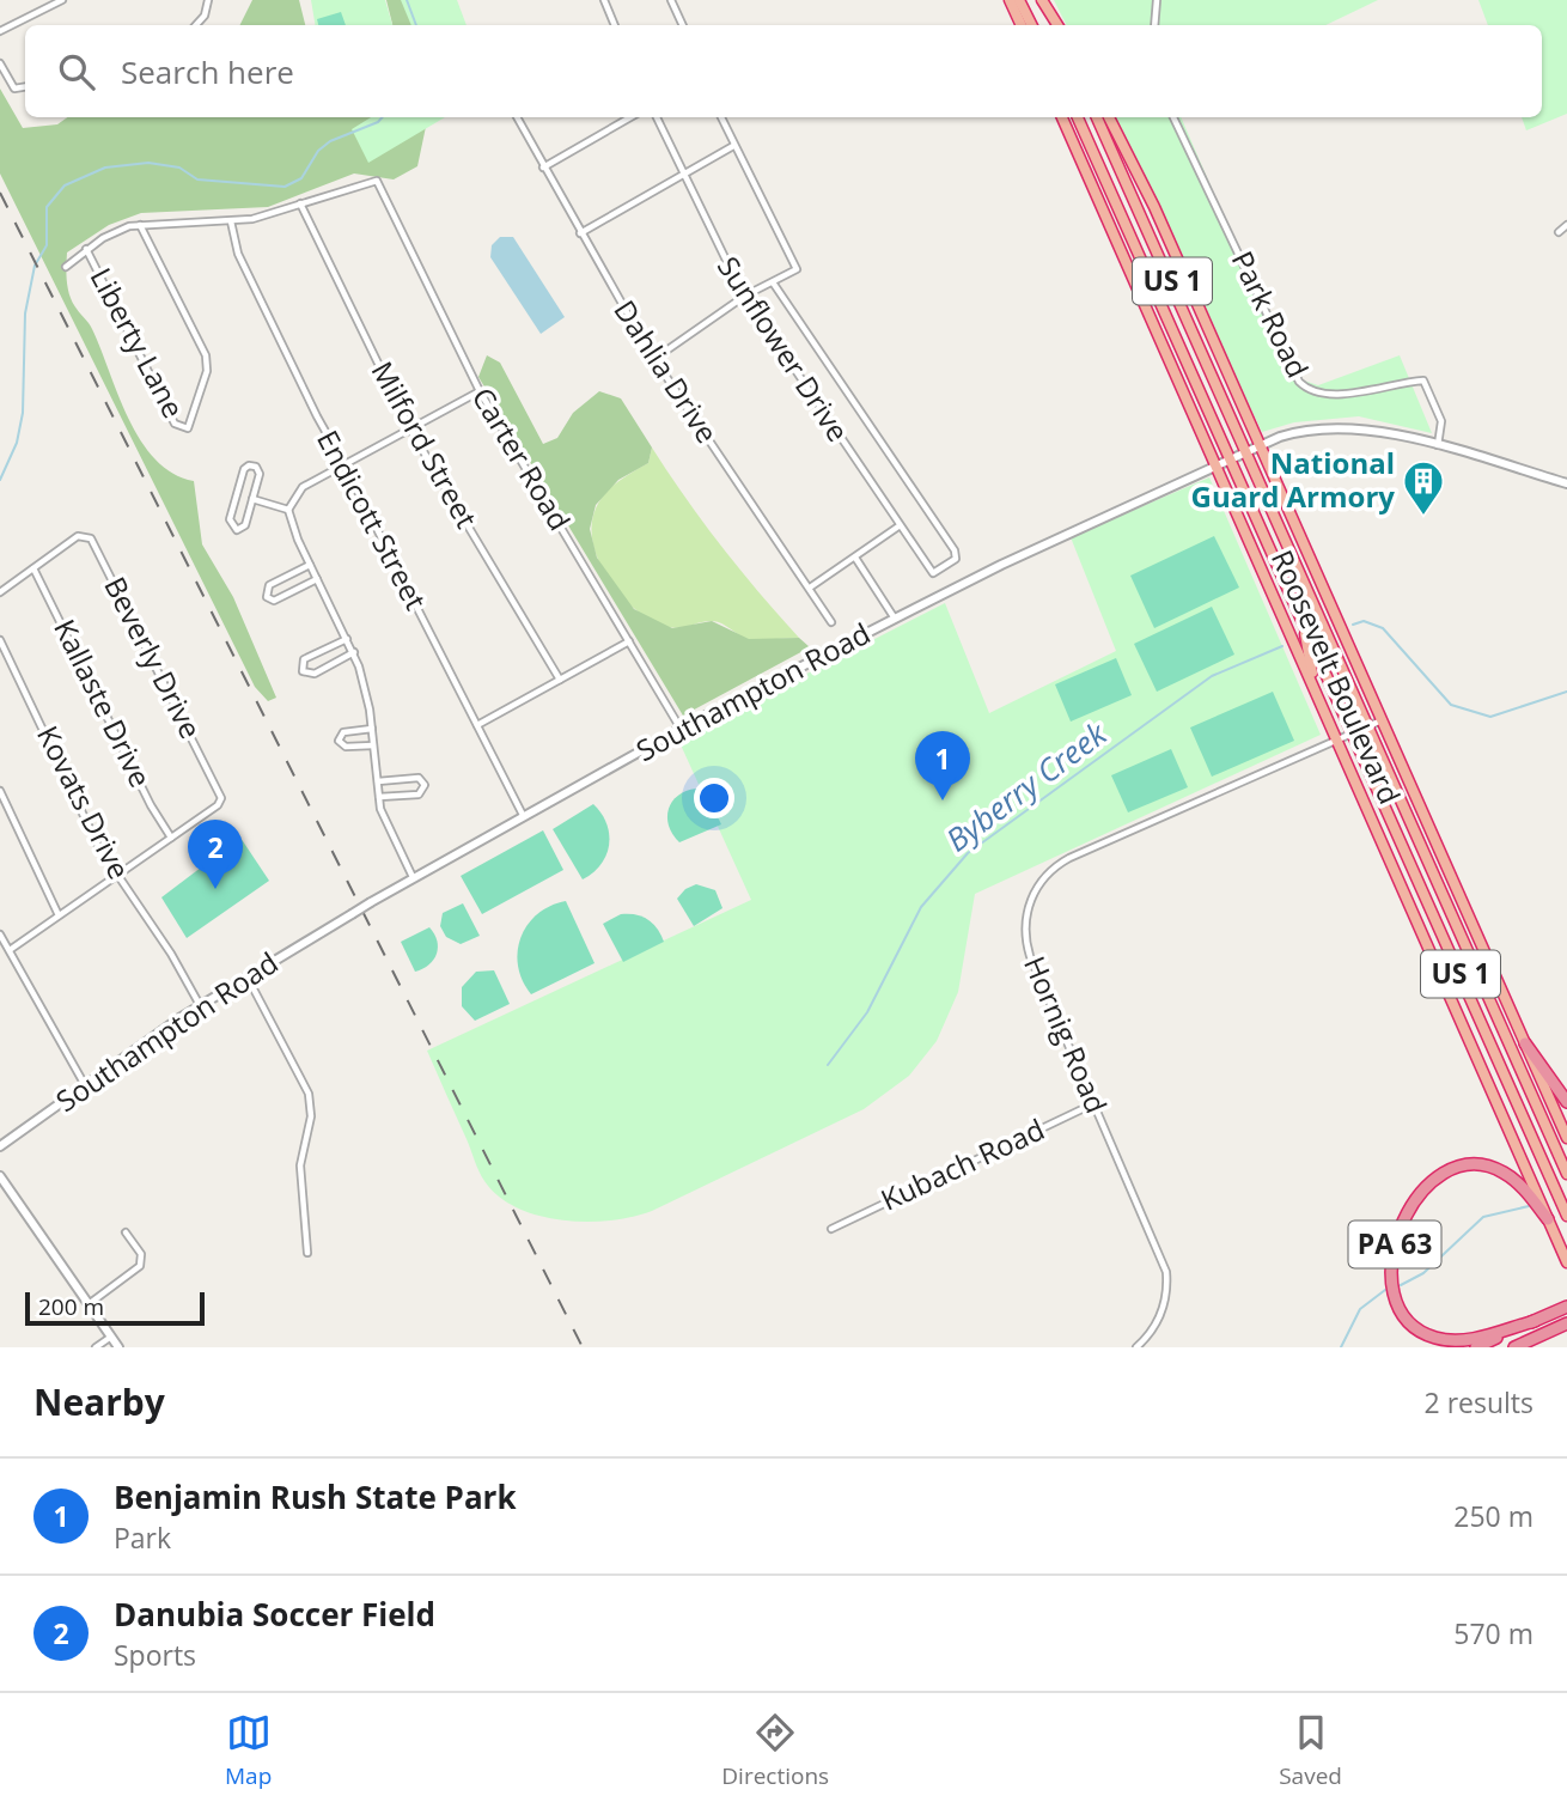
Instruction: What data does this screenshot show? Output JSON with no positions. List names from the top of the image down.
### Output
{
  "streets": {
    "highway": ["US 1", "Roosevelt Boulevard", "PA 63"],
    "street": [
      "Park Road",
      "Liberty Lane",
      "Sunflower Drive",
      "Dahlia Drive",
      "Milford Street",
      "Carter Road",
      "Endicott Street",
      "Beverly Drive",
      "Southampton Road",
      "Kallaste Drive",
      "Kovats Drive",
      "Hornig Road",
      "Kubach Road"
    ]
  },
  "crossings": [
    ["Park Road", "Southampton Road"],
    ["Milford Street", "Carter Road"],
    ["Carter Road", "Southampton Road"],
    ["Endicott Street", "Southampton Road"],
    ["Beverly Drive", "Kallaste Drive"],
    ["Roosevelt Boulevard", "Southampton Road"],
    ["Roosevelt Boulevard", "Hornig Road"],
    ["Roosevelt Boulevard", "PA 63"],
    ["Southampton Road", "Kovats Drive"],
    ["Hornig Road", "Kubach Road"]
  ],
  "water": ["Byberry Creek"],
  "places": {
    "building": ["National Guard Armory"]
  },
  "scale_bar": "200 m",
  "page": {
    "search": "Search here",
    "pins": ["1", "2"],
    "scale": "200 m",
    "heading": ["Nearby", "2 results"],
    "list": [
      {
        "mark": "1",
        "name": "Benjamin Rush State Park",
        "note": "Park",
        "value": "250 m"
      },
      {
        "mark": "2",
        "name": "Danubia Soccer Field",
        "note": "Sports",
        "value": "570 m"
      }
    ],
    "nav": ["Map", "Directions", "Saved"]
  }
}
